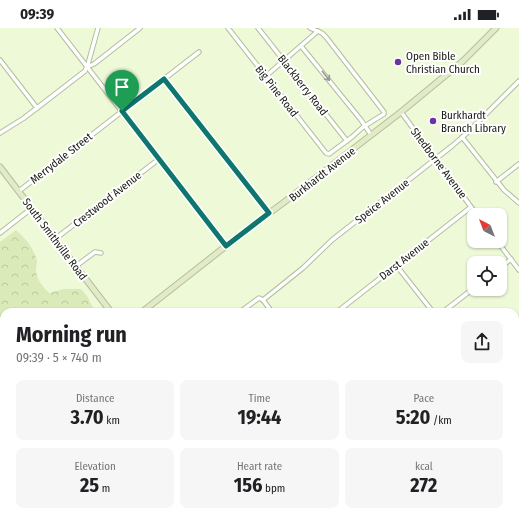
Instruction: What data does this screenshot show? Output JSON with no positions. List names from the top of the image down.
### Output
{
  "streets": {
    "street": [
      "Blackberry Road",
      "Big Pine Road",
      "Merrydale Street",
      "Shedborne Avenue",
      "Burkhardt Avenue",
      "Crestwood Avenue",
      "Speice Avenue",
      "South Smithville Road",
      "Darst Avenue"
    ]
  },
  "crossings": [
    ["Blackberry Road", "Big Pine Road"],
    ["Merrydale Street", "South Smithville Road"],
    ["Shedborne Avenue", "Burkhardt Avenue"],
    ["Shedborne Avenue", "Speice Avenue"],
    ["Shedborne Avenue", "Darst Avenue"],
    ["Crestwood Avenue", "South Smithville Road"]
  ],
  "places": ["Open Bible Christian Church", "Burkhardt Branch Library"],
  "north": "top left",
  "page": {
    "status": "09:39",
    "heading": ["Morning run", "09:39 · 5 × 740 m"],
    "stats": [
      ["Distance", "3.70 km"],
      ["Time", "19:44"],
      ["Pace", "5:20 /km"],
      ["Elevation", "25 m"],
      ["Heart rate", "156 bpm"],
      ["kcal", "272"]
    ]
  }
}
